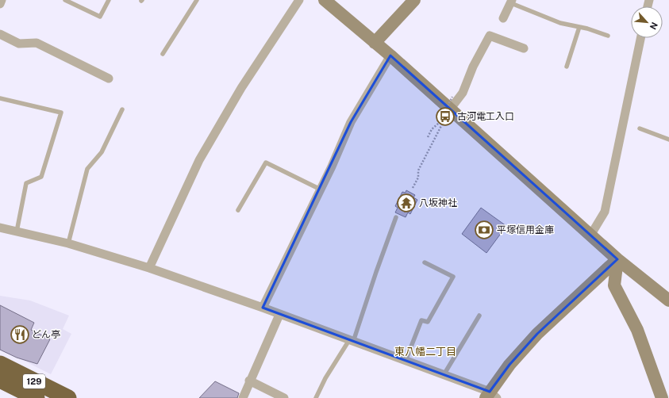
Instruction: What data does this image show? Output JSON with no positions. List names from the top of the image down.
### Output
{
  "streets": {
    "highway": ["129"]
  },
  "districts": ["東八幡二丁目"],
  "places": {
    "bus stop": ["古河電工入口"],
    "temple": ["八坂神社"],
    "bank": ["平塚信用金庫"],
    "restaurant": ["どん亭"]
  },
  "north": "bottom right"
}
